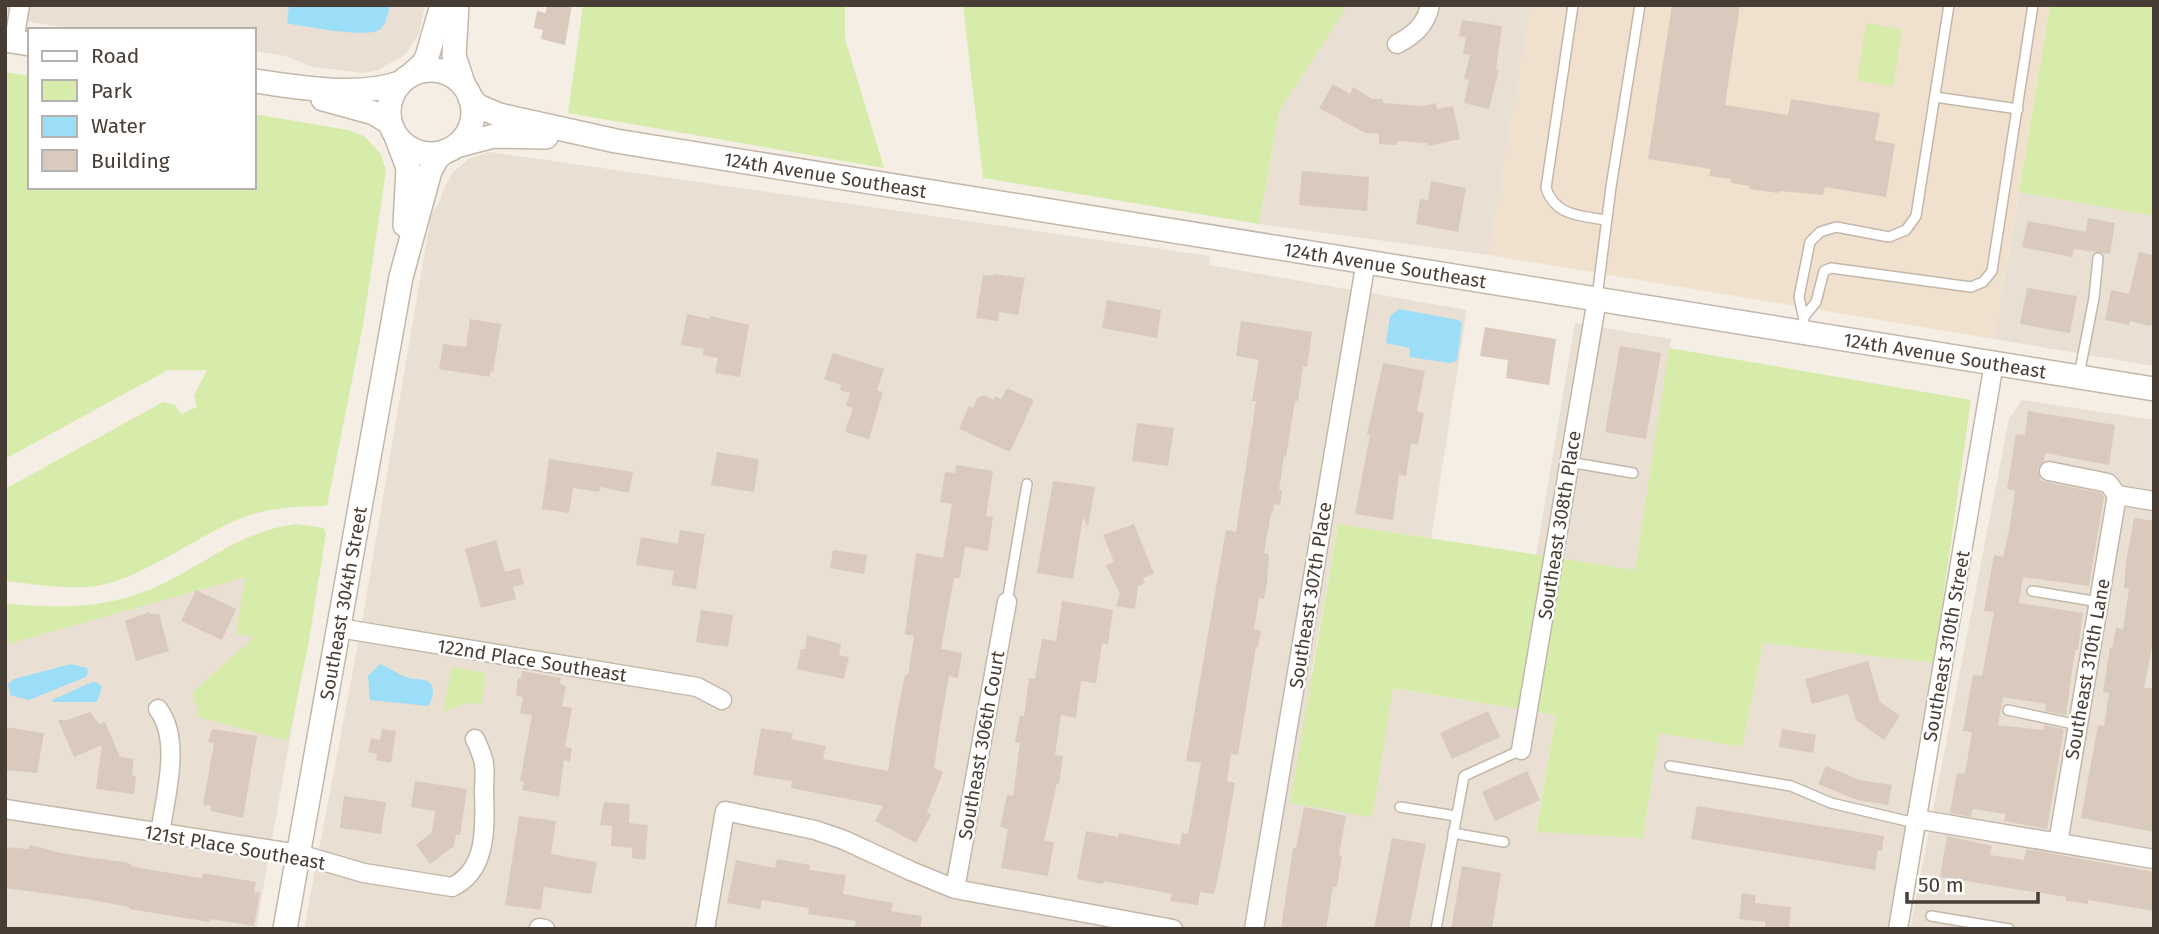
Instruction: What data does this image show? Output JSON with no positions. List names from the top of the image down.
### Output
{
  "streets": {
    "street": [
      "124th Avenue Southeast",
      "Southeast 308th Place",
      "Southeast 307th Place",
      "Southeast 304th Street",
      "Southeast 310th Street",
      "122nd Place Southeast",
      "Southeast 310th Lane",
      "Southeast 306th Court",
      "121st Place Southeast"
    ]
  },
  "crossings": [
    ["124th Avenue Southeast", "Southeast 308th Place"],
    ["124th Avenue Southeast", "Southeast 307th Place"],
    ["124th Avenue Southeast", "Southeast 304th Street"],
    ["124th Avenue Southeast", "Southeast 310th Street"],
    ["Southeast 304th Street", "122nd Place Southeast"],
    ["Southeast 304th Street", "121st Place Southeast"]
  ],
  "legend": [
    "Road",
    "Park",
    "Water",
    "Building"
  ],
  "scale_bar": "50 m"
}
